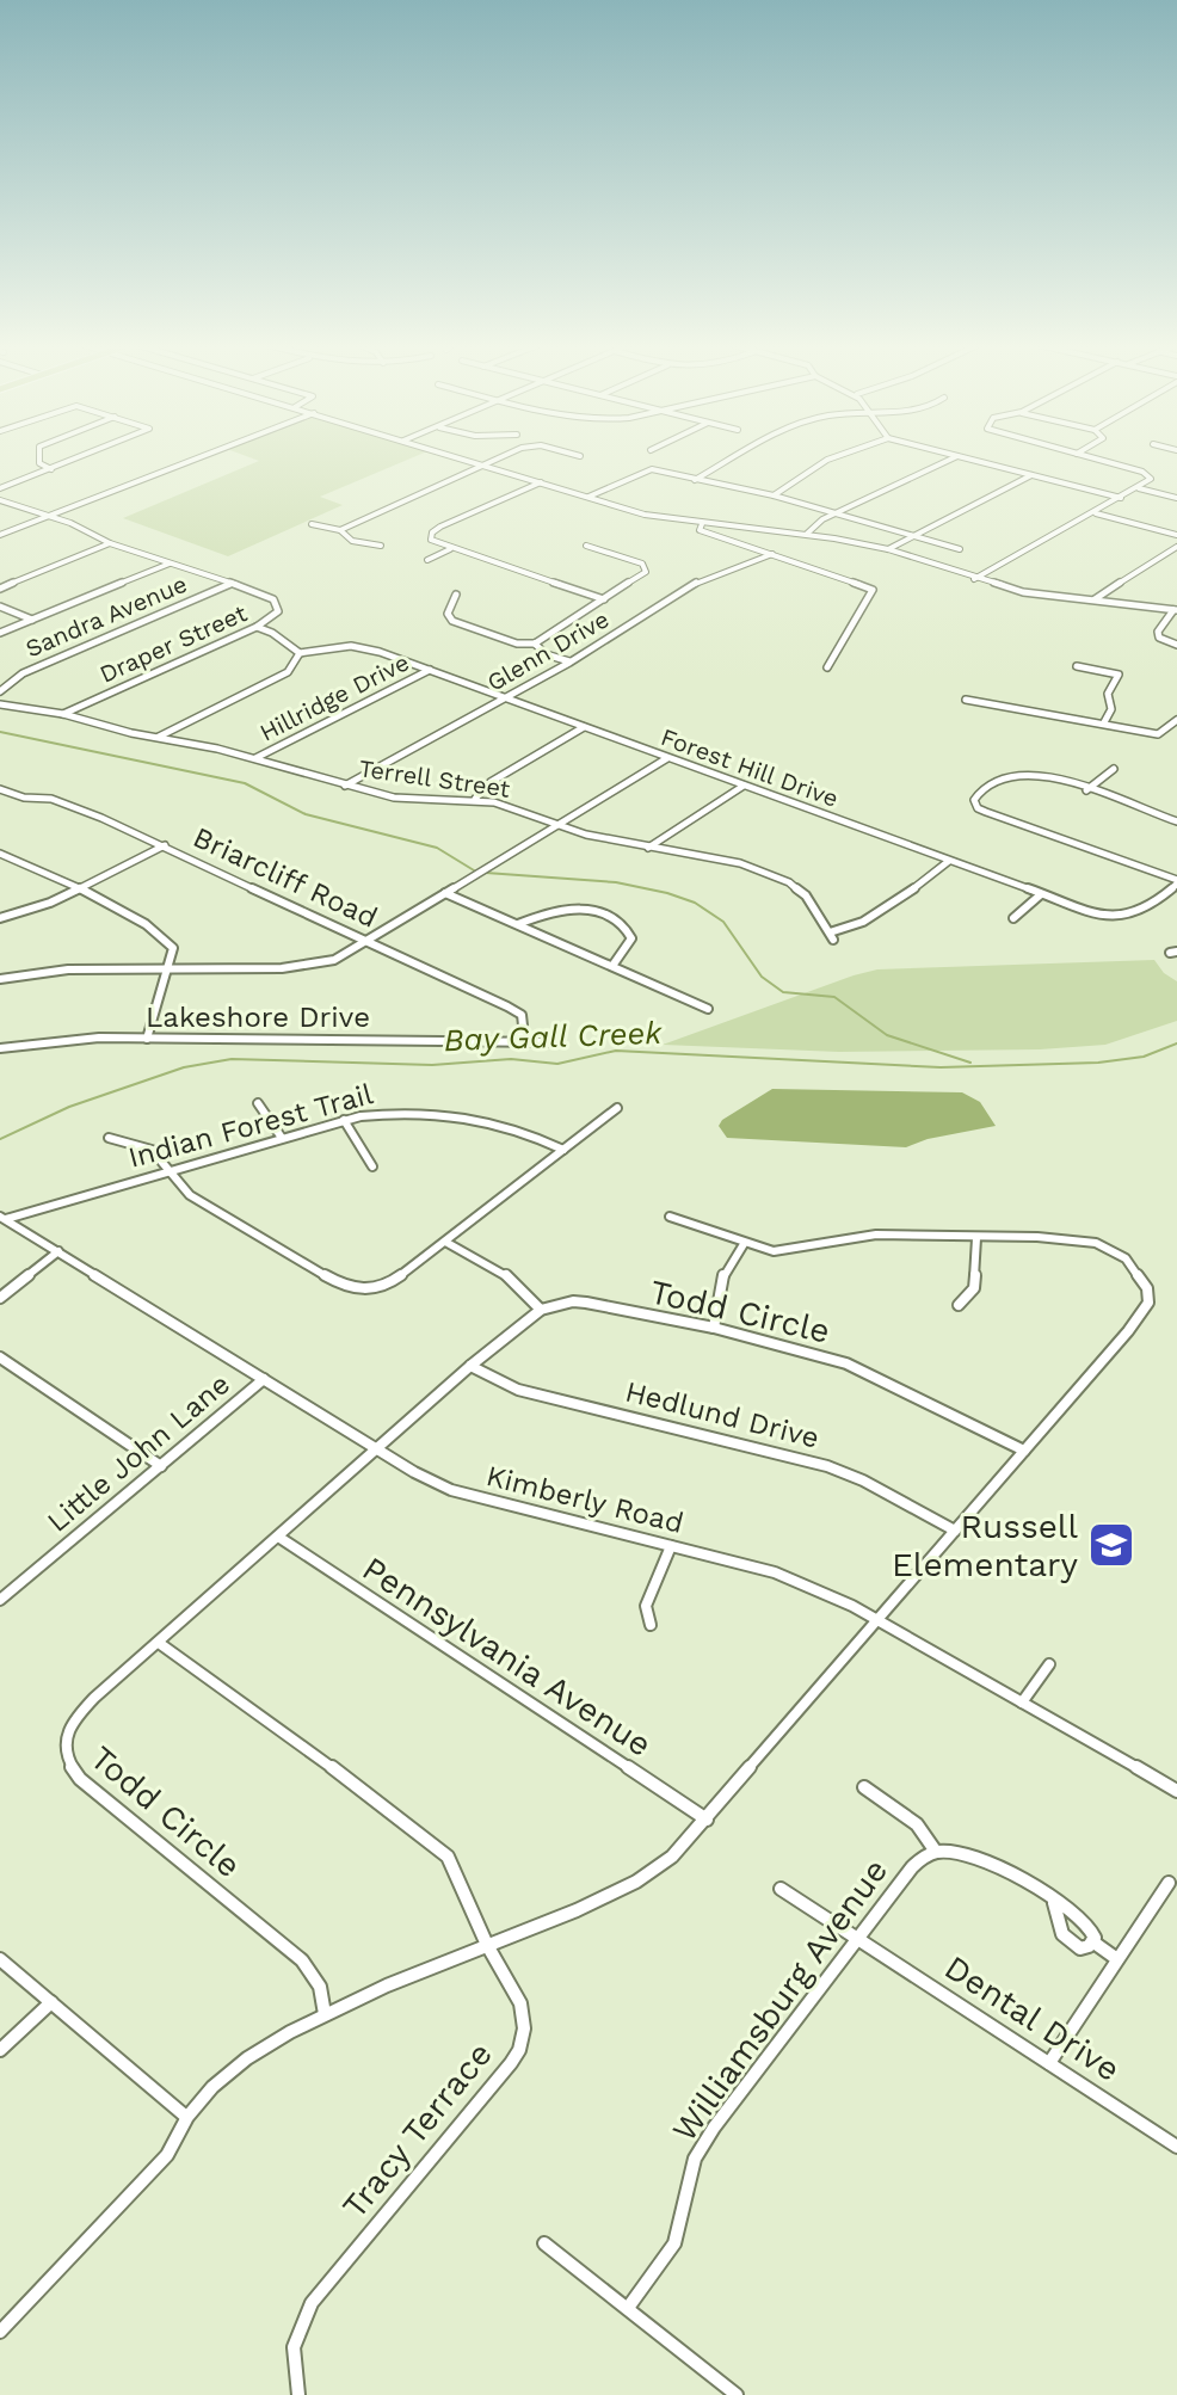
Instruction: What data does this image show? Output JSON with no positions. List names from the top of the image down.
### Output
{
  "streets": {
    "street": [
      "Sandra Avenue",
      "Draper Street",
      "Glenn Drive",
      "Hillridge Drive",
      "Forest Hill Drive",
      "Terrell Street",
      "Briarcliff Road",
      "Lakeshore Drive",
      "Indian Forest Trail",
      "Todd Circle",
      "Hedlund Drive",
      "Little John Lane",
      "Kimberly Road",
      "Pennsylvania Avenue",
      "Williamsburg Avenue",
      "Dental Drive",
      "Tracy Terrace"
    ]
  },
  "crossings": [
    ["Sandra Avenue", "Draper Street"],
    ["Draper Street", "Terrell Street"],
    ["Glenn Drive", "Forest Hill Drive"],
    ["Glenn Drive", "Terrell Street"],
    ["Hillridge Drive", "Forest Hill Drive"],
    ["Hillridge Drive", "Terrell Street"],
    ["Forest Hill Drive", "Terrell Street"],
    ["Briarcliff Road", "Lakeshore Drive"],
    ["Indian Forest Trail", "Kimberly Road"],
    ["Todd Circle", "Hedlund Drive"],
    ["Todd Circle", "Kimberly Road"],
    ["Todd Circle", "Pennsylvania Avenue"],
    ["Todd Circle", "Tracy Terrace"],
    ["Little John Lane", "Kimberly Road"],
    ["Williamsburg Avenue", "Dental Drive"]
  ],
  "water": ["Bay Gall Creek"],
  "places": {
    "school or university": ["Russell Elementary"]
  }
}
